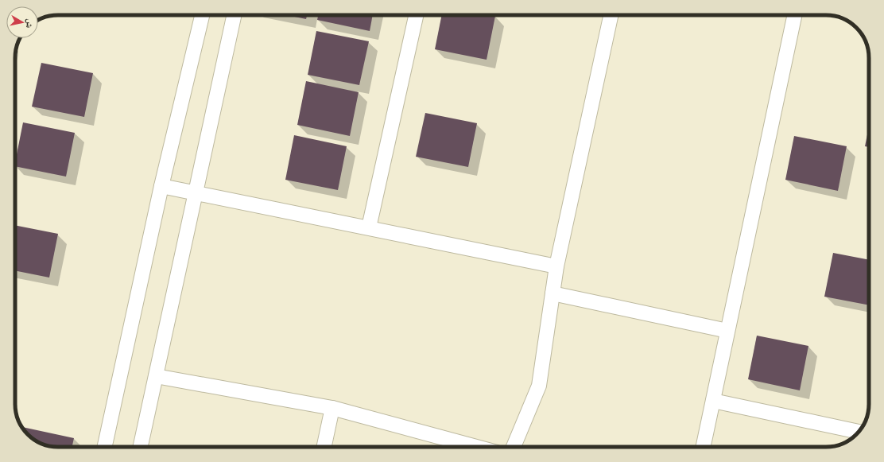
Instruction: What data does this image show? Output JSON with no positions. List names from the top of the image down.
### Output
{
  "north": "right"
}
